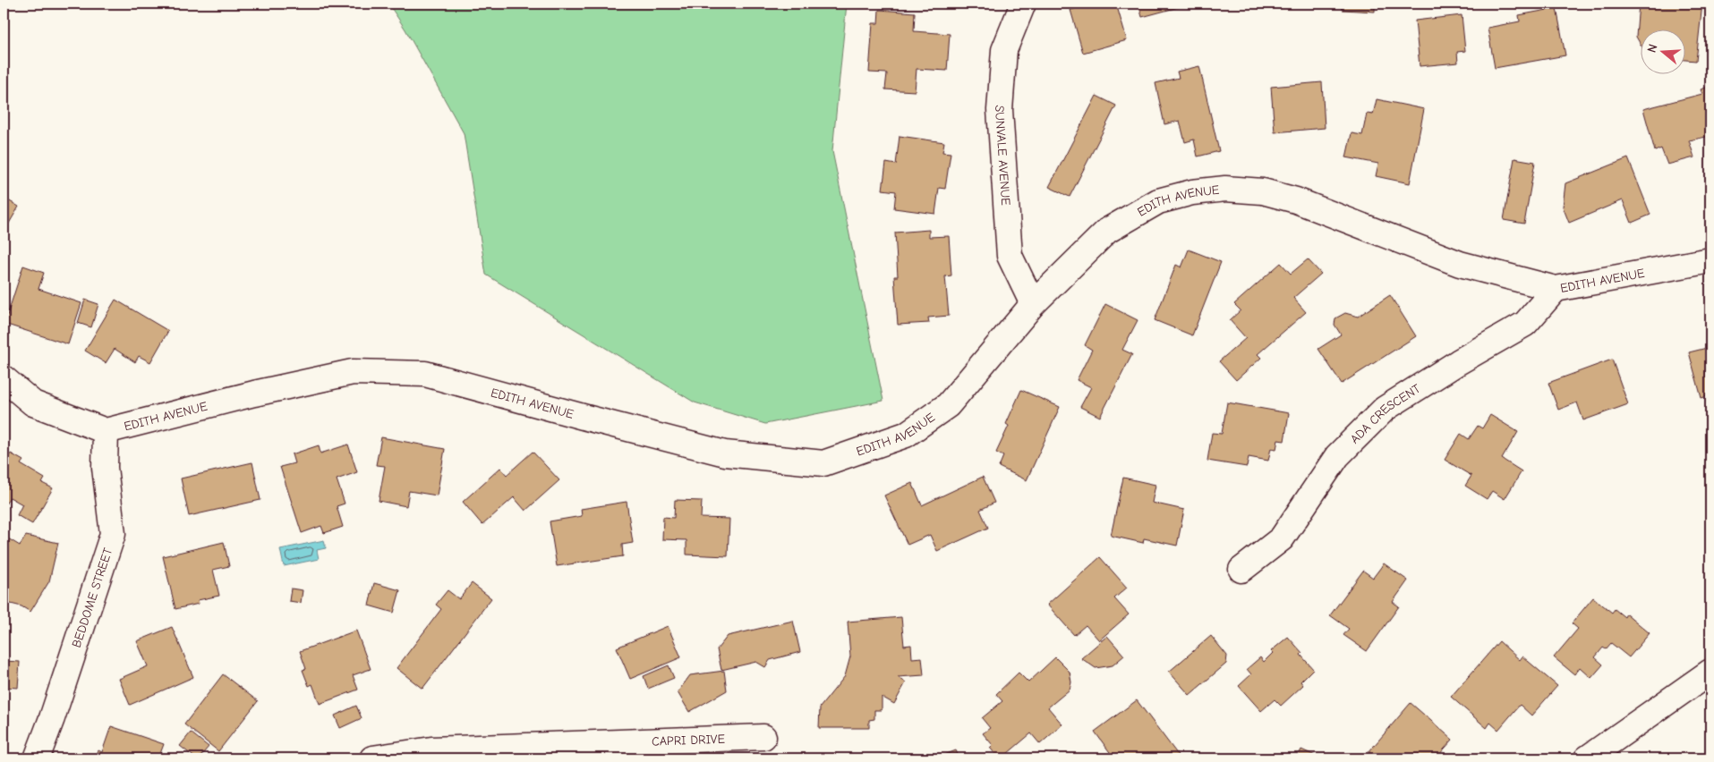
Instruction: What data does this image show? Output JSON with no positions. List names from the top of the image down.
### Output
{
  "streets": {
    "street": [
      "SUNVALE AVENUE",
      "EDITH AVENUE",
      "ADA CRESCENT",
      "BEDDOME STREET",
      "CAPRI DRIVE"
    ]
  },
  "crossings": [
    ["SUNVALE AVENUE", "EDITH AVENUE"],
    ["EDITH AVENUE", "ADA CRESCENT"],
    ["EDITH AVENUE", "BEDDOME STREET"]
  ],
  "north": "left"
}
